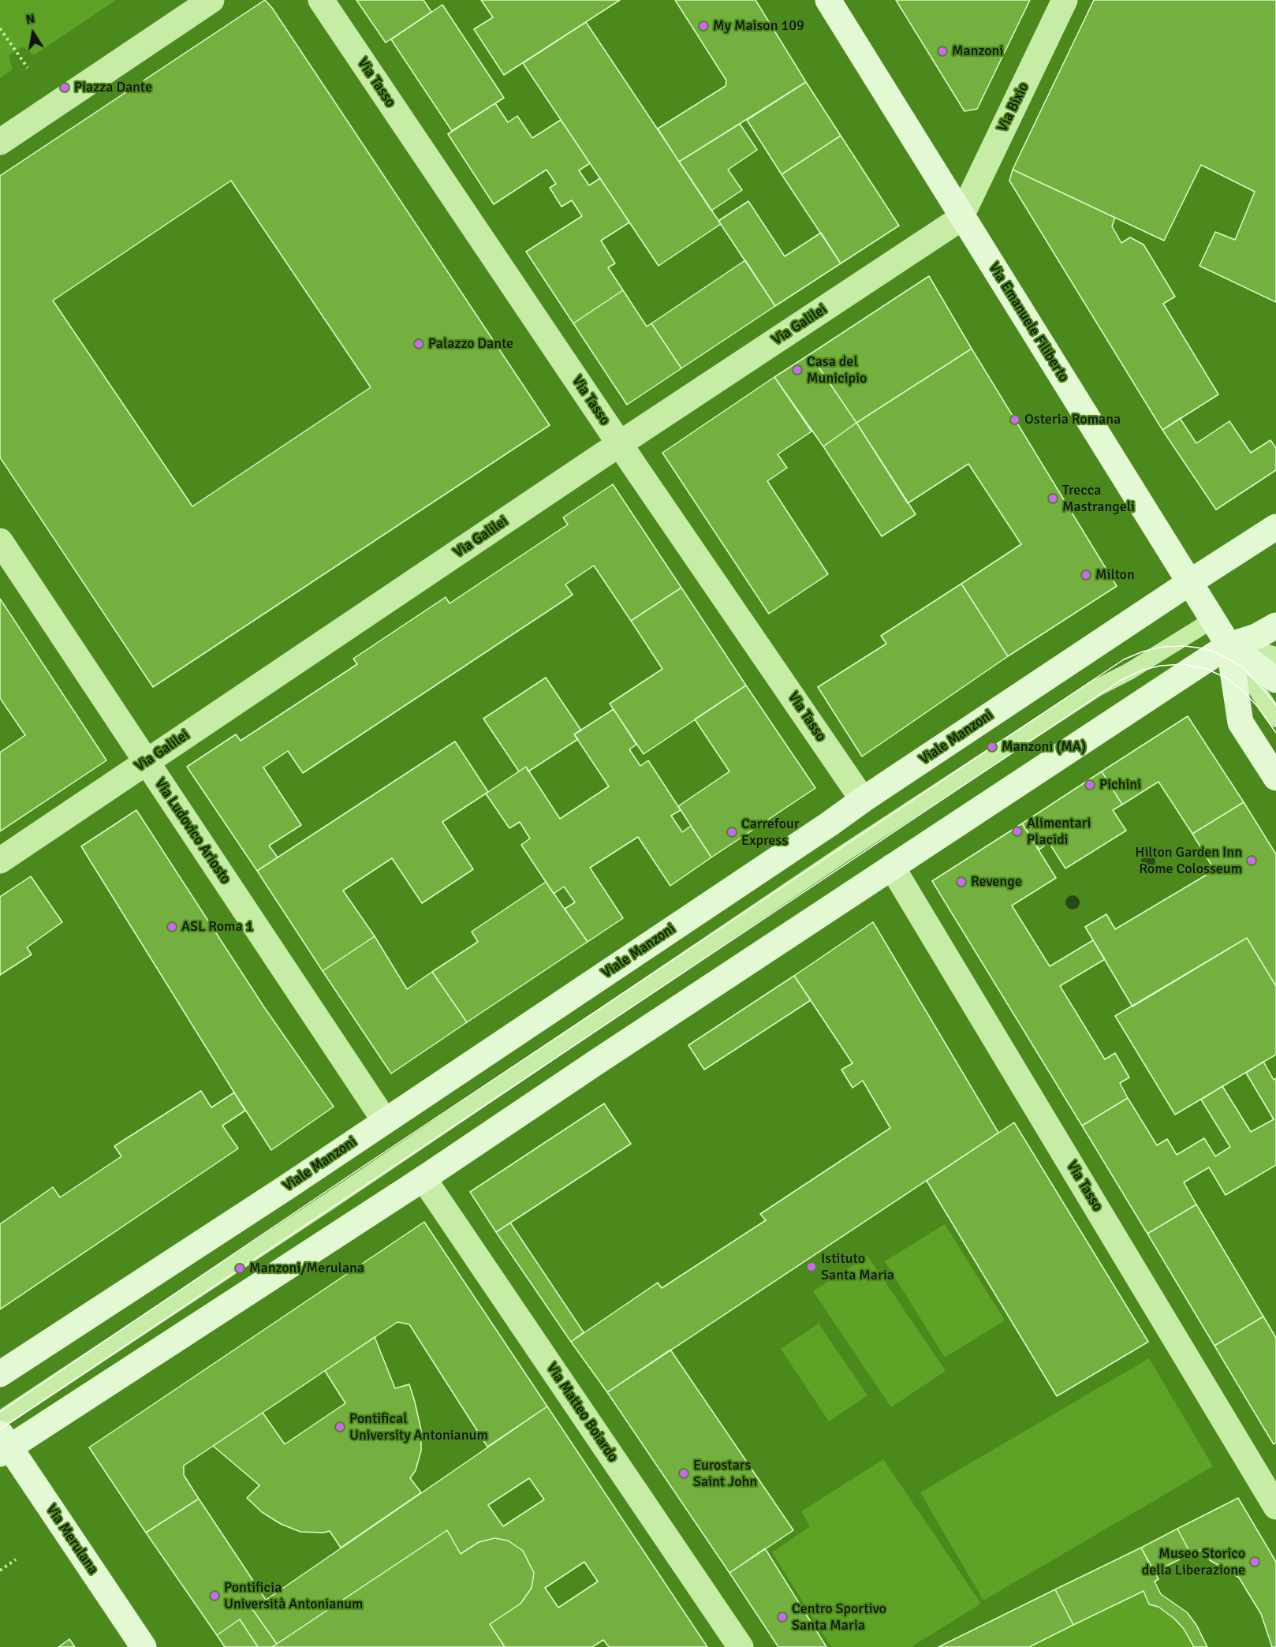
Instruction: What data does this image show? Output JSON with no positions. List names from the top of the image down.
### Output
{
  "streets": {
    "main road": ["Via Emanuele Filiberto", "Viale Manzoni", "Via Merulana"],
    "street": [
      "Via Tasso",
      "Via Bixio",
      "Via Galilei",
      "Via Ludovico Ariosto",
      "Via Matteo Boiardo"
    ]
  },
  "crossings": [
    ["Via Tasso", "Via Galilei"],
    ["Via Tasso", "Viale Manzoni"],
    ["Via Bixio", "Via Emanuele Filiberto"],
    ["Via Bixio", "Via Galilei"],
    ["Via Emanuele Filiberto", "Via Galilei"],
    ["Via Emanuele Filiberto", "Viale Manzoni"],
    ["Via Galilei", "Via Ludovico Ariosto"],
    ["Viale Manzoni", "Via Ludovico Ariosto"]
  ],
  "places": [
    "My Maison 109",
    "Manzoni",
    "Piazza Dante",
    "Palazzo Dante",
    "Casa del Municipio",
    "Osteria Romana",
    "Trecca Mastrangeli",
    "Milton",
    "Manzoni (MA)",
    "Pichini",
    "Alimentari Placidi",
    "Carrefour Express",
    "Hilton Garden Inn Rome Colosseum",
    "Revenge",
    "ASL Roma 1",
    "Istituto Santa Maria",
    "Manzoni/Merulana",
    "Pontifical University Antonianum",
    "Eurostars Saint John",
    "Museo Storico della Liberazione",
    "Pontificia Università Antonianum",
    "Centro Sportivo Santa Maria"
  ],
  "north": "top"
}
